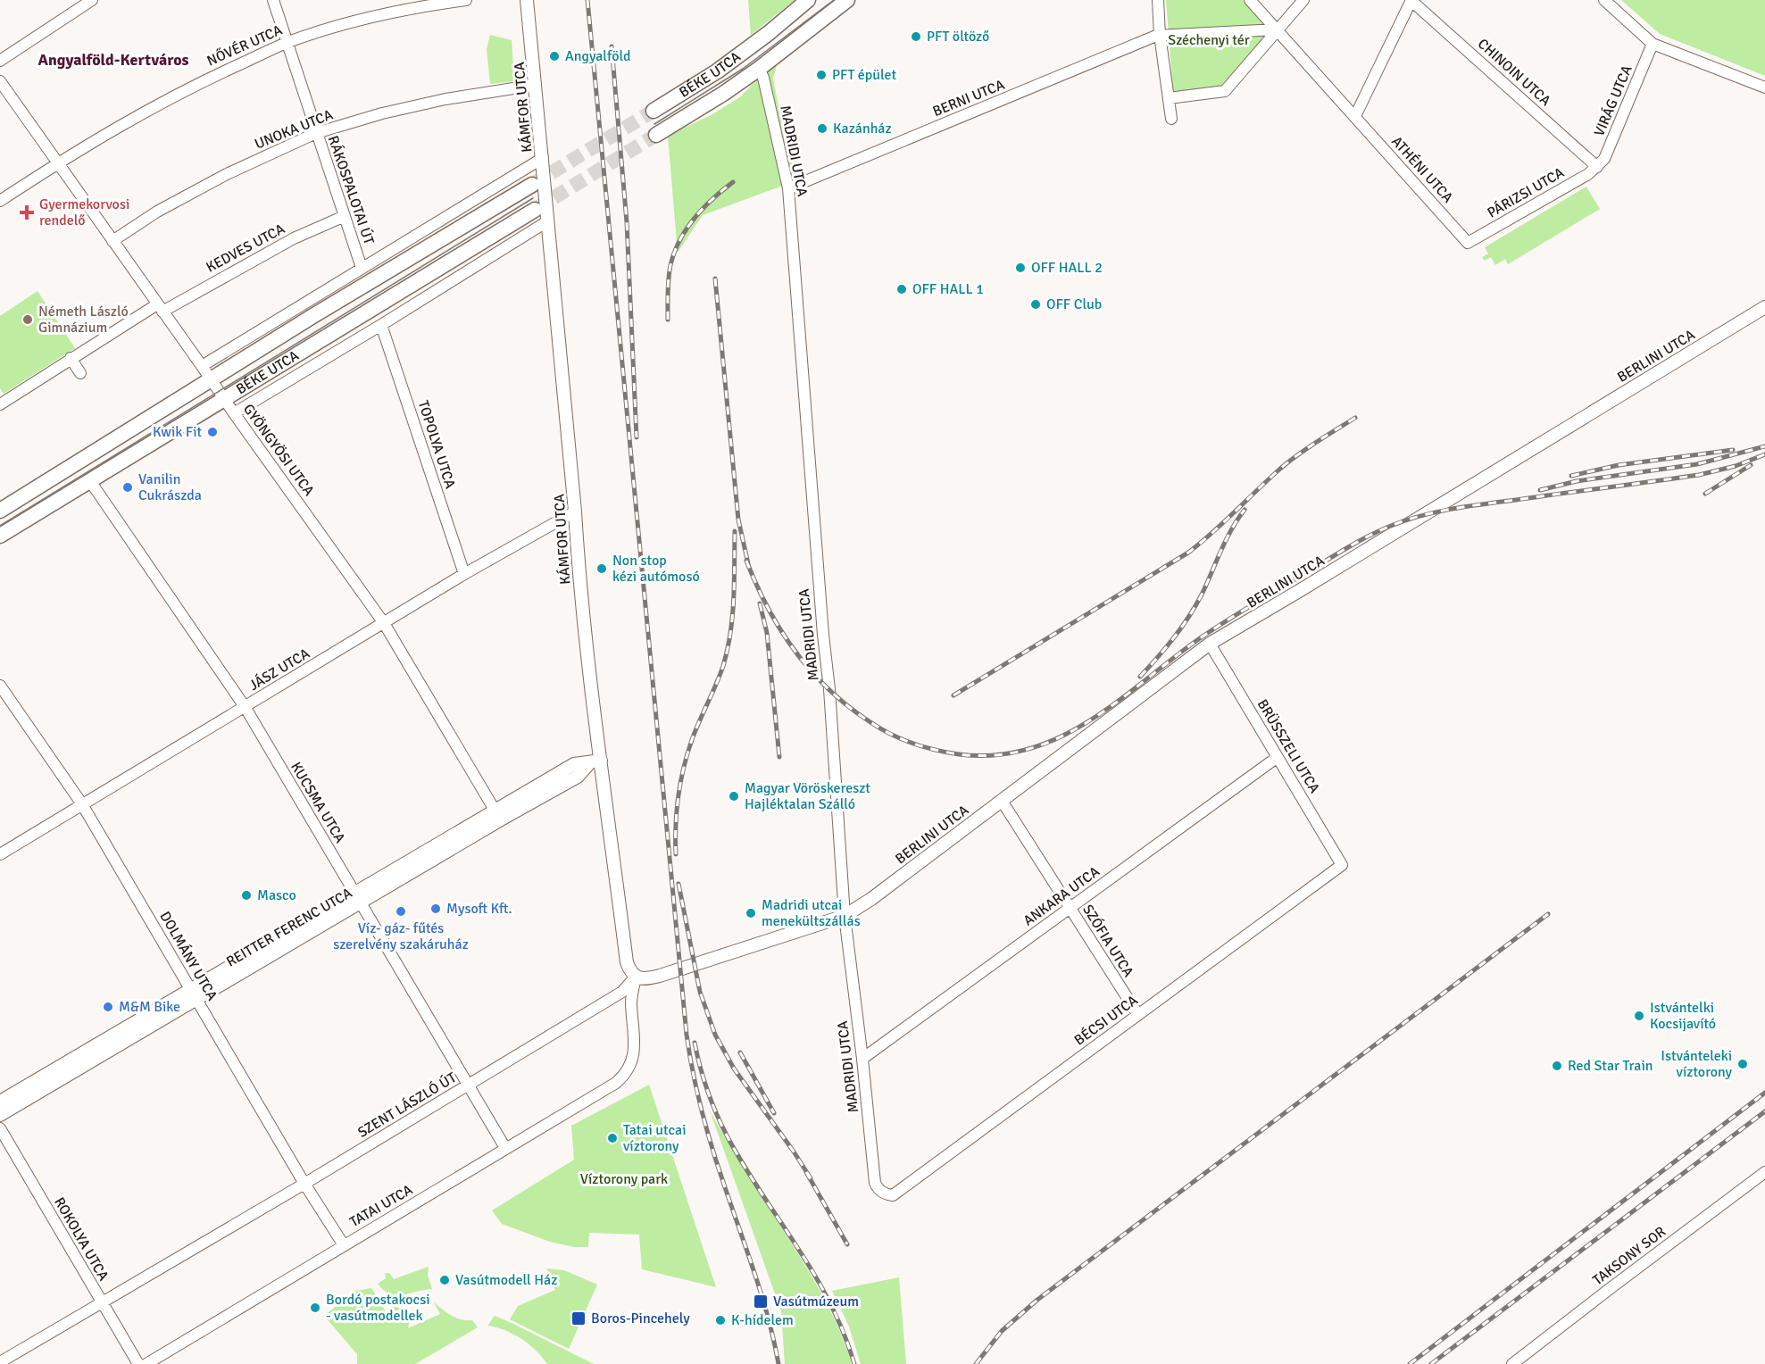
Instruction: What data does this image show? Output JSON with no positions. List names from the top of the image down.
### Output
{
  "streets": {
    "main road": ["BÉKE UTCA"],
    "street": [
      "NŐVÉR UTCA",
      "CHINOIN UTCA",
      "BERNI UTCA",
      "VIRÁG UTCA",
      "KÁMFOR UTCA",
      "UNOKA UTCA",
      "MADRIDI UTCA",
      "ATHÉNI UTCA",
      "RÁKOSPALOTAI ÚT",
      "PÁRIZSI UTCA",
      "KEDVES UTCA",
      "BERLINI UTCA",
      "TOPOLYA UTCA",
      "GYÖNGYÖSI UTCA",
      "JÁSZ UTCA",
      "BRÜSSZELI UTCA",
      "KUCSMA UTCA",
      "ANKARA UTCA",
      "REITTER FERENC UTCA",
      "SZÓFIA UTCA",
      "DOLMÁNY UTCA",
      "BÉCSI UTCA",
      "SZENT LÁSZLÓ ÚT",
      "TATAI UTCA",
      "ROKOLYA UTCA",
      "TAKSONY SOR"
    ]
  },
  "crossings": [
    ["NŐVÉR UTCA", "RÁKOSPALOTAI ÚT"],
    ["NŐVÉR UTCA", "GYÖNGYÖSI UTCA"],
    ["CHINOIN UTCA", "VIRÁG UTCA"],
    ["CHINOIN UTCA", "PÁRIZSI UTCA"],
    ["BÉKE UTCA", "KÁMFOR UTCA"],
    ["BÉKE UTCA", "MADRIDI UTCA"],
    ["BÉKE UTCA", "TOPOLYA UTCA"],
    ["BÉKE UTCA", "GYÖNGYÖSI UTCA"],
    ["BÉKE UTCA", "KUCSMA UTCA"],
    ["BERNI UTCA", "MADRIDI UTCA"],
    ["VIRÁG UTCA", "PÁRIZSI UTCA"],
    ["KÁMFOR UTCA", "UNOKA UTCA"],
    ["KÁMFOR UTCA", "JÁSZ UTCA"],
    ["KÁMFOR UTCA", "REITTER FERENC UTCA"],
    ["KÁMFOR UTCA", "SZENT LÁSZLÓ ÚT"],
    ["KÁMFOR UTCA", "TATAI UTCA"],
    ["UNOKA UTCA", "RÁKOSPALOTAI ÚT"],
    ["UNOKA UTCA", "GYÖNGYÖSI UTCA"],
    ["MADRIDI UTCA", "BERLINI UTCA"],
    ["MADRIDI UTCA", "ANKARA UTCA"],
    ["MADRIDI UTCA", "BÉCSI UTCA"],
    ["ATHÉNI UTCA", "PÁRIZSI UTCA"],
    ["RÁKOSPALOTAI ÚT", "KEDVES UTCA"],
    ["KEDVES UTCA", "GYÖNGYÖSI UTCA"],
    ["BERLINI UTCA", "BRÜSSZELI UTCA"],
    ["BERLINI UTCA", "SZÓFIA UTCA"],
    ["TOPOLYA UTCA", "JÁSZ UTCA"],
    ["GYÖNGYÖSI UTCA", "JÁSZ UTCA"],
    ["GYÖNGYÖSI UTCA", "REITTER FERENC UTCA"],
    ["JÁSZ UTCA", "KUCSMA UTCA"],
    ["JÁSZ UTCA", "DOLMÁNY UTCA"],
    ["BRÜSSZELI UTCA", "ANKARA UTCA"],
    ["BRÜSSZELI UTCA", "BÉCSI UTCA"],
    ["KUCSMA UTCA", "REITTER FERENC UTCA"],
    ["KUCSMA UTCA", "SZENT LÁSZLÓ ÚT"],
    ["KUCSMA UTCA", "TATAI UTCA"],
    ["ANKARA UTCA", "SZÓFIA UTCA"],
    ["REITTER FERENC UTCA", "DOLMÁNY UTCA"],
    ["SZÓFIA UTCA", "BÉCSI UTCA"],
    ["DOLMÁNY UTCA", "SZENT LÁSZLÓ ÚT"],
    ["DOLMÁNY UTCA", "TATAI UTCA"],
    ["SZENT LÁSZLÓ ÚT", "TATAI UTCA"],
    ["SZENT LÁSZLÓ ÚT", "ROKOLYA UTCA"]
  ],
  "districts": ["Angyalföld-Kertváros"],
  "parks": ["Széchenyi tér", "Víztorony park"],
  "places": {
    "other": [
      "PFT öltöző",
      "Angyalföld",
      "PFT épület",
      "Kazánház",
      "OFF HALL 2",
      "OFF HALL 1",
      "OFF Club",
      "Németh László Gimnázium",
      "Kwik Fit",
      "Vanilin Cukrászda",
      "Non stop kézi autómosó",
      "Magyar Vöröskereszt Hajléktalan Szálló",
      "Masco",
      "Mysoft Kft.",
      "Víz- gáz- fűtés szerelvény szakáruház",
      "Madridi utcai menekültszállás",
      "M&M Bike",
      "Istvántelki Kocsijavító",
      "Istvánteleki víztorony",
      "Red Star Train",
      "Tatai utcai víztorony",
      "Vasútmodell Ház",
      "Bordó postakocsi - vasútmodellek",
      "K-hídelem"
    ],
    "health": ["Gyermekorvosi rendelő"],
    "transit": ["Vasútmúzeum", "Boros-Pincehely"]
  }
}
